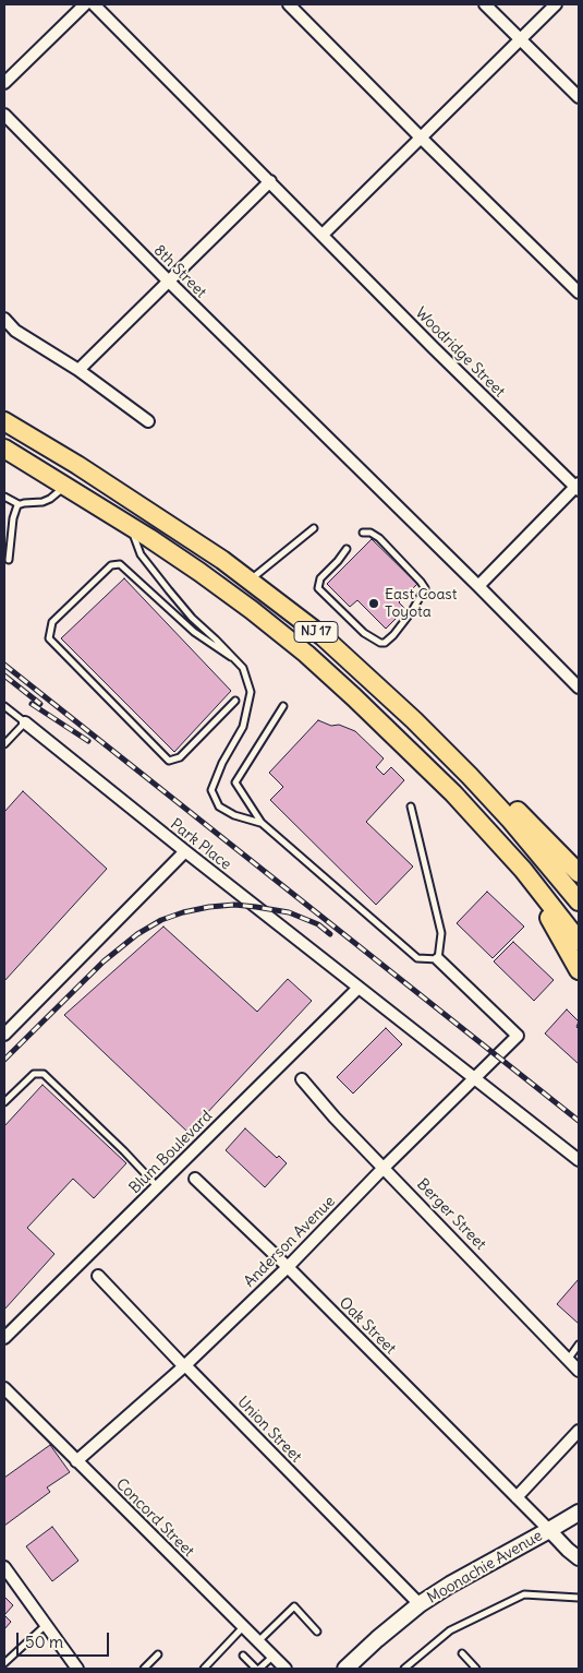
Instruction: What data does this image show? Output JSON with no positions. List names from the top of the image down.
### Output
{
  "streets": {
    "highway": ["NJ 17"],
    "main road": ["Moonachie Avenue"],
    "street": [
      "8th Street",
      "Woodridge Street",
      "Park Place",
      "Blum Boulevard",
      "Berger Street",
      "Anderson Avenue",
      "Oak Street",
      "Union Street",
      "Concord Street"
    ]
  },
  "crossings": [
    ["Park Place", "Blum Boulevard"],
    ["Park Place", "Anderson Avenue"],
    ["Berger Street", "Anderson Avenue"],
    ["Anderson Avenue", "Oak Street"],
    ["Anderson Avenue", "Union Street"],
    ["Anderson Avenue", "Concord Street"],
    ["Oak Street", "Moonachie Avenue"],
    ["Union Street", "Moonachie Avenue"]
  ],
  "places": ["East Coast Toyota"],
  "scale_bar": "50 m"
}
